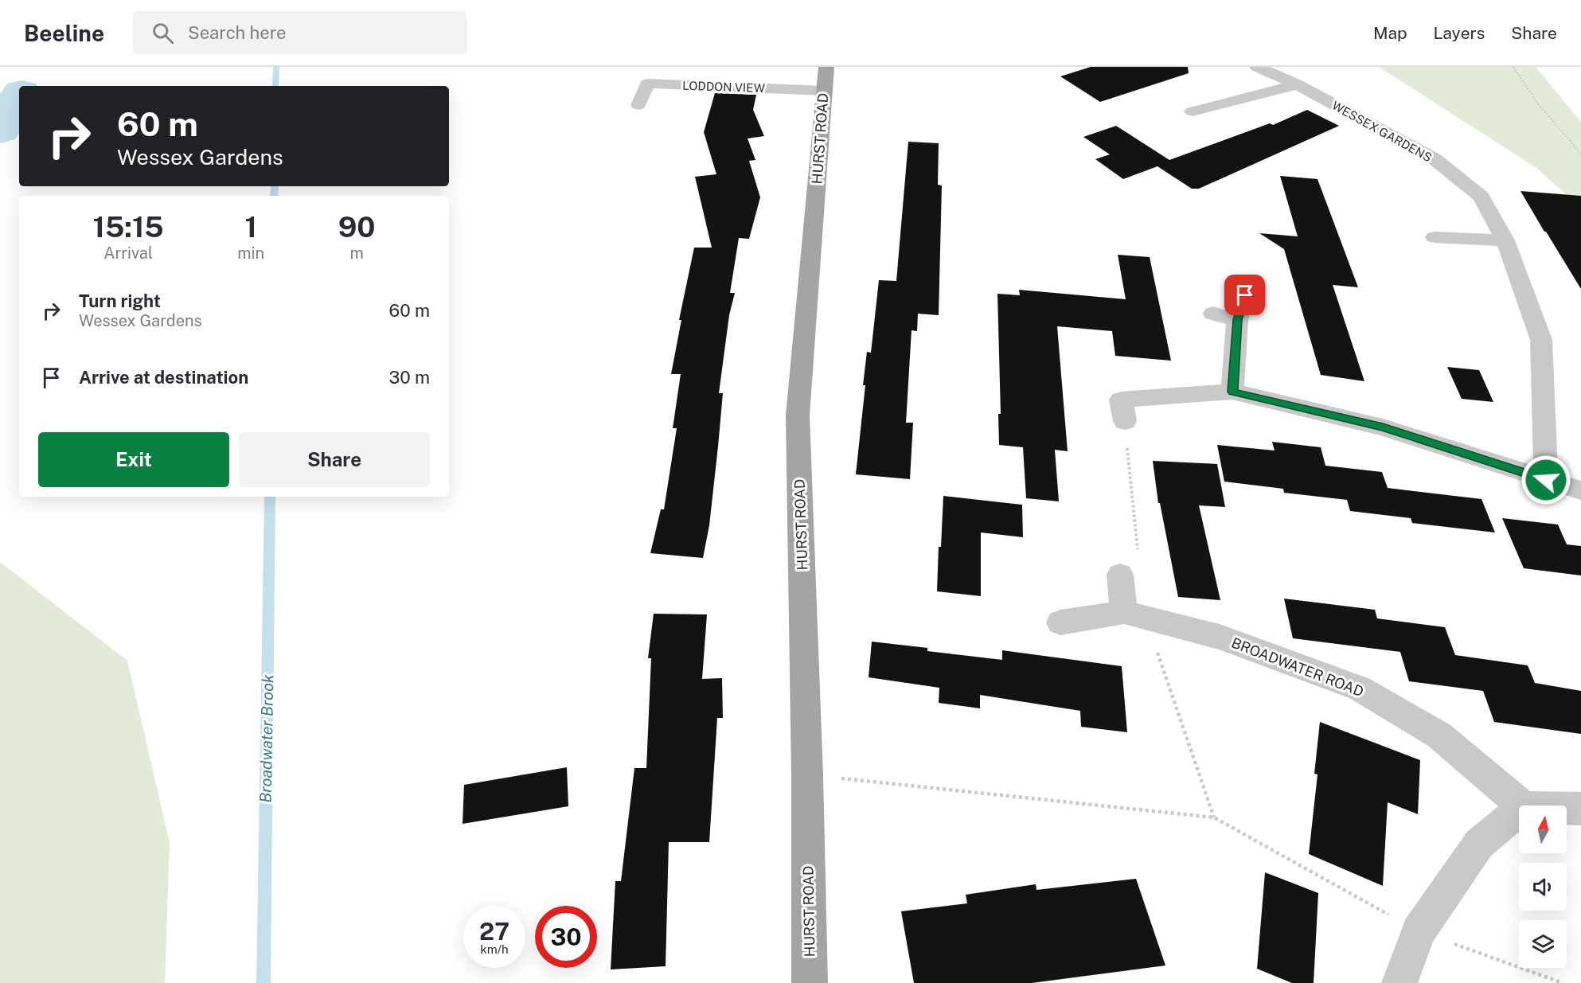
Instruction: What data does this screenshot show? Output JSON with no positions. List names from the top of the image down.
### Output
{
  "streets": {
    "main road": ["HURST ROAD"],
    "street": ["LODDON VIEW", "WESSEX GARDENS", "BROADWATER ROAD"]
  },
  "crossings": [
    ["LODDON VIEW", "HURST ROAD"]
  ],
  "water": ["Broadwater Brook"],
  "north": "top",
  "page": {
    "header": "Beeline",
    "search": "Search here",
    "nav": ["Map", "Layers", "Share"],
    "turn": ["60 m", "Wessex Gardens"],
    "eta": [
      "15:15",
      "Arrival",
      "1",
      "min",
      "90",
      "m"
    ],
    "list": [
      {
        "name": "Turn right",
        "note": "Wessex Gardens",
        "value": "60 m"
      },
      {
        "name": "Arrive at destination",
        "value": "30 m"
      }
    ],
    "buttons": ["Exit", "Share"],
    "speed": "27 km/h",
    "limit": "30"
  }
}
